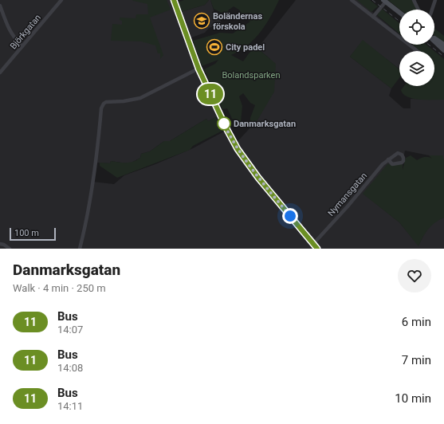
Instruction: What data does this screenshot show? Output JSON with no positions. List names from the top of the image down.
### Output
{
  "streets": {
    "street": ["Björkgatan", "Nymansgatan"]
  },
  "parks": ["Bolandsparken"],
  "places": {
    "school or university": ["Boländernas förskola"],
    "sports": ["City padel"],
    "other": ["Danmarksgatan"]
  },
  "lines": ["bus line 11"],
  "scale_bar": "100 m",
  "page": {
    "on_map": "11",
    "scale": "100 m",
    "heading": ["Danmarksgatan", "Walk · 4 min · 250 m"],
    "list": [
      {
        "mark": "11",
        "name": "Bus",
        "note": "14:07",
        "value": "6 min"
      },
      {
        "mark": "11",
        "name": "Bus",
        "note": "14:08",
        "value": "7 min"
      },
      {
        "mark": "11",
        "name": "Bus",
        "note": "14:11",
        "value": "10 min"
      }
    ]
  }
}
